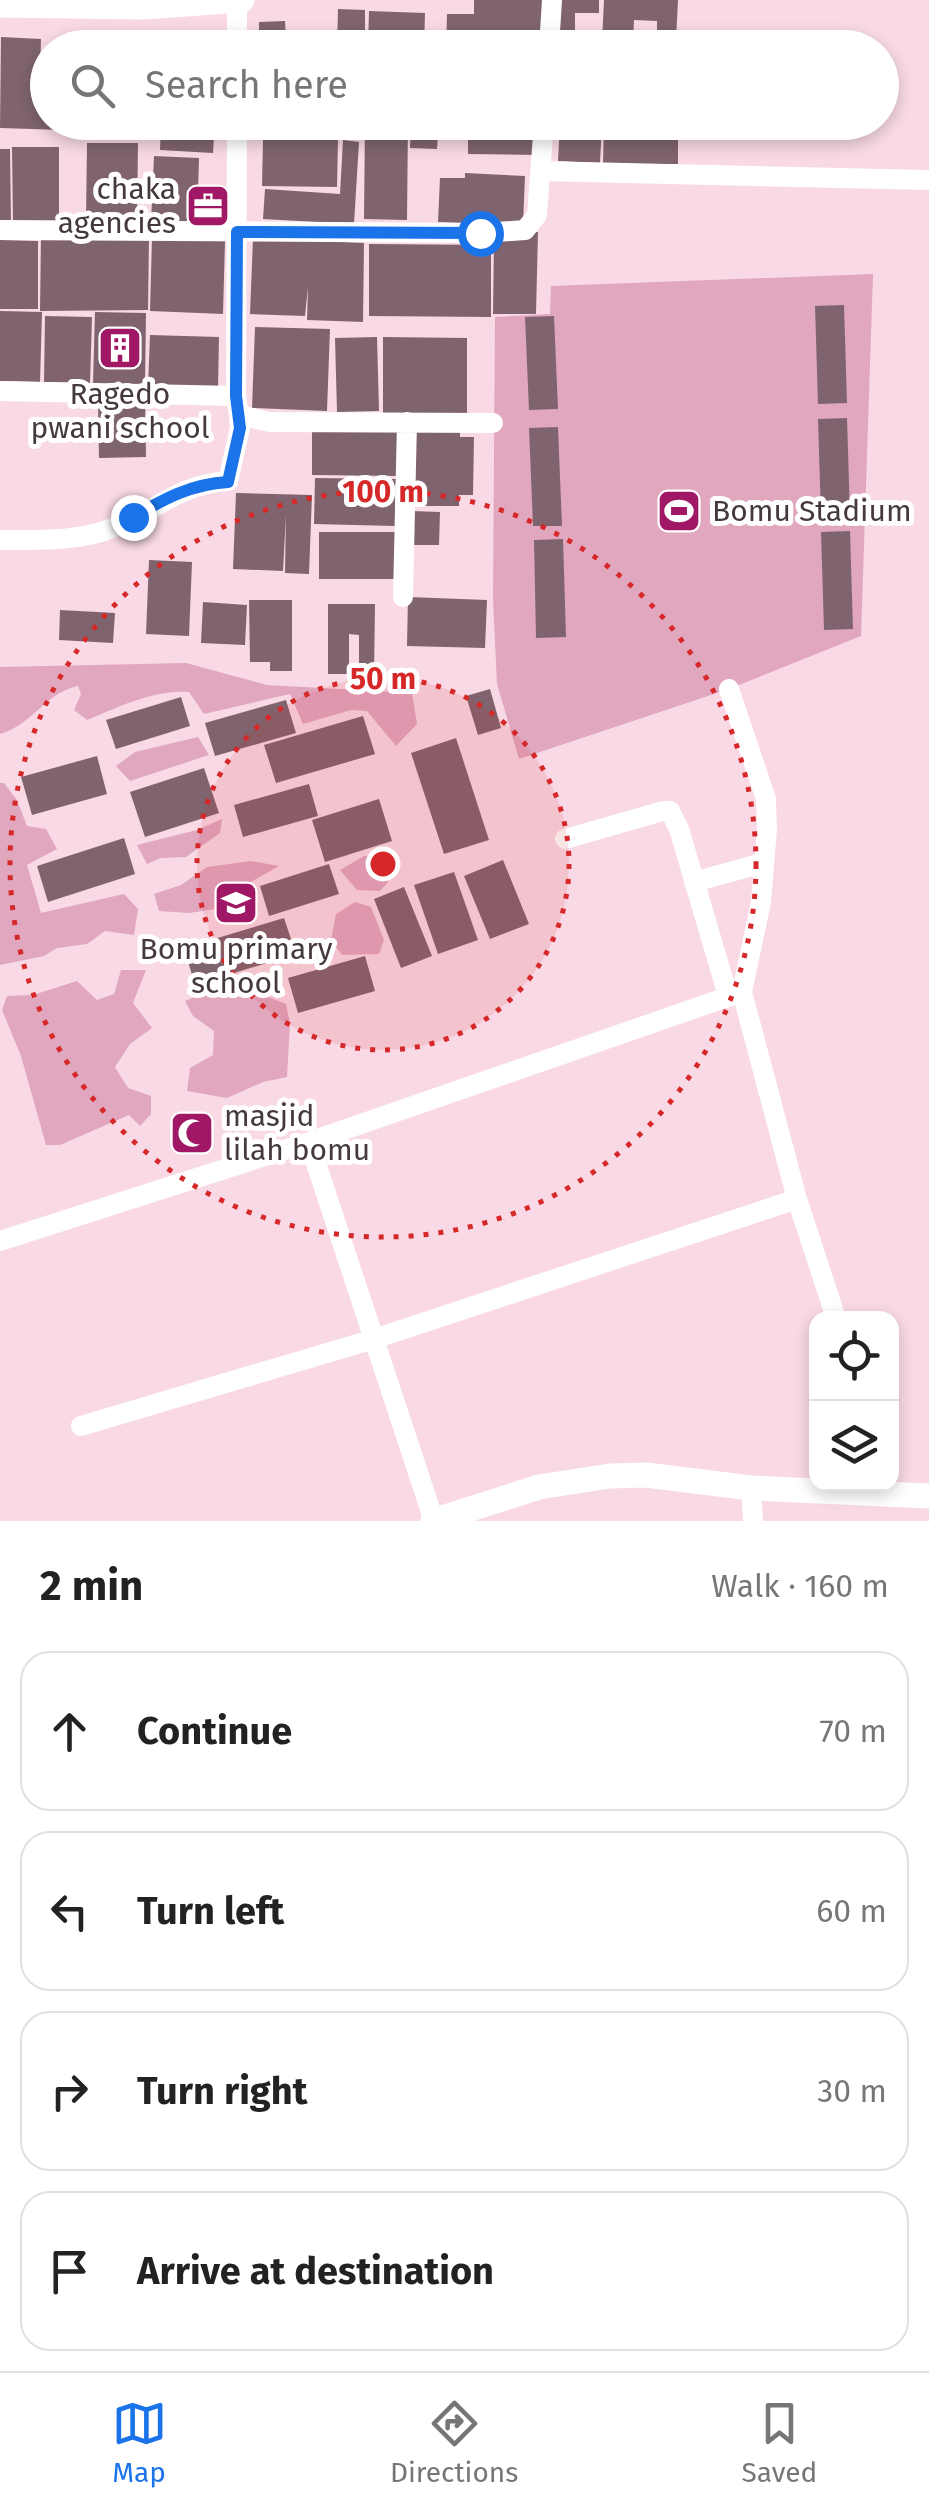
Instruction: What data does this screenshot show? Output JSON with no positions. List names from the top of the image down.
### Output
{
  "places": {
    "office": ["chaka agencies"],
    "building": ["Ragedo pwani school"],
    "sports": ["Bomu Stadium"],
    "school or university": ["Bomu primary school"],
    "mosque": ["masjid lilah bomu"]
  },
  "page": {
    "search": "Search here",
    "heading": ["2 min", "Walk · 160 m"],
    "list": [
      ["Continue", "70 m"],
      ["Turn left", "60 m"],
      ["Turn right", "30 m"],
      "Arrive at destination"
    ],
    "nav": ["Map", "Directions", "Saved"]
  },
  "rings": ["100 m", "50 m"]
}
